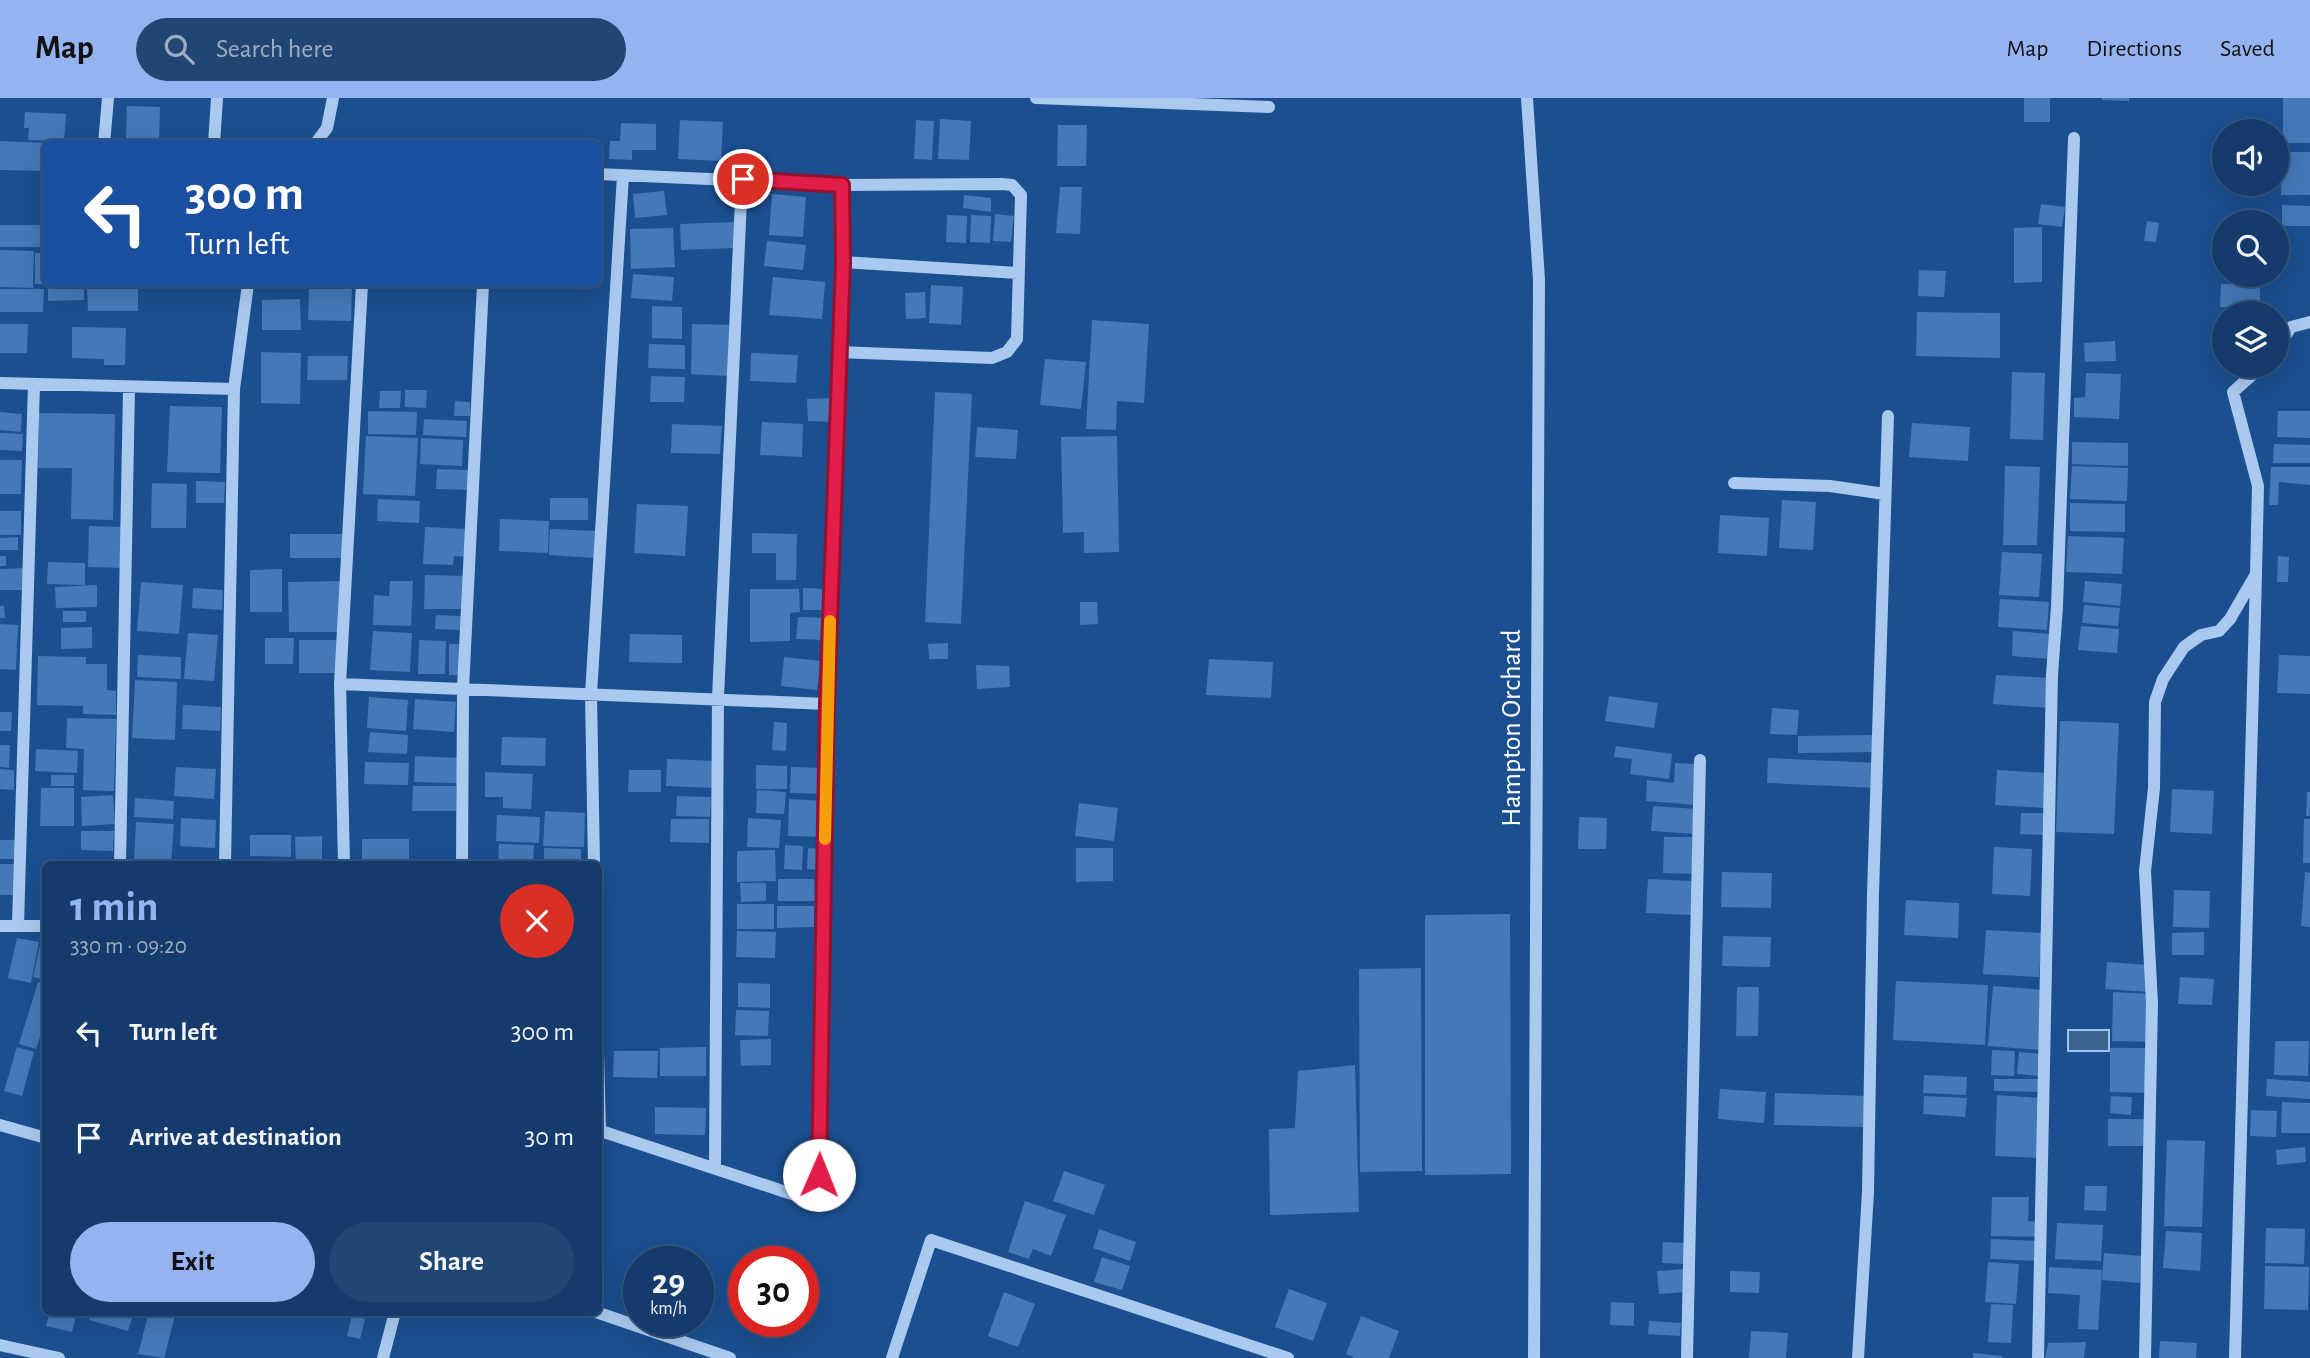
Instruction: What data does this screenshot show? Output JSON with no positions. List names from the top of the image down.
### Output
{
  "streets": {
    "street": ["Hampton Orchard"]
  },
  "page": {
    "header": "Map",
    "search": "Search here",
    "nav": ["Map", "Directions", "Saved"],
    "turn": ["300 m", "Turn left"],
    "heading": ["1 min", "330 m · 09:20"],
    "list": [
      {
        "name": "Turn left",
        "value": "300 m"
      },
      {
        "name": "Arrive at destination",
        "value": "30 m"
      }
    ],
    "buttons": ["Exit", "Share"],
    "speed": "29 km/h",
    "limit": "30"
  }
}
